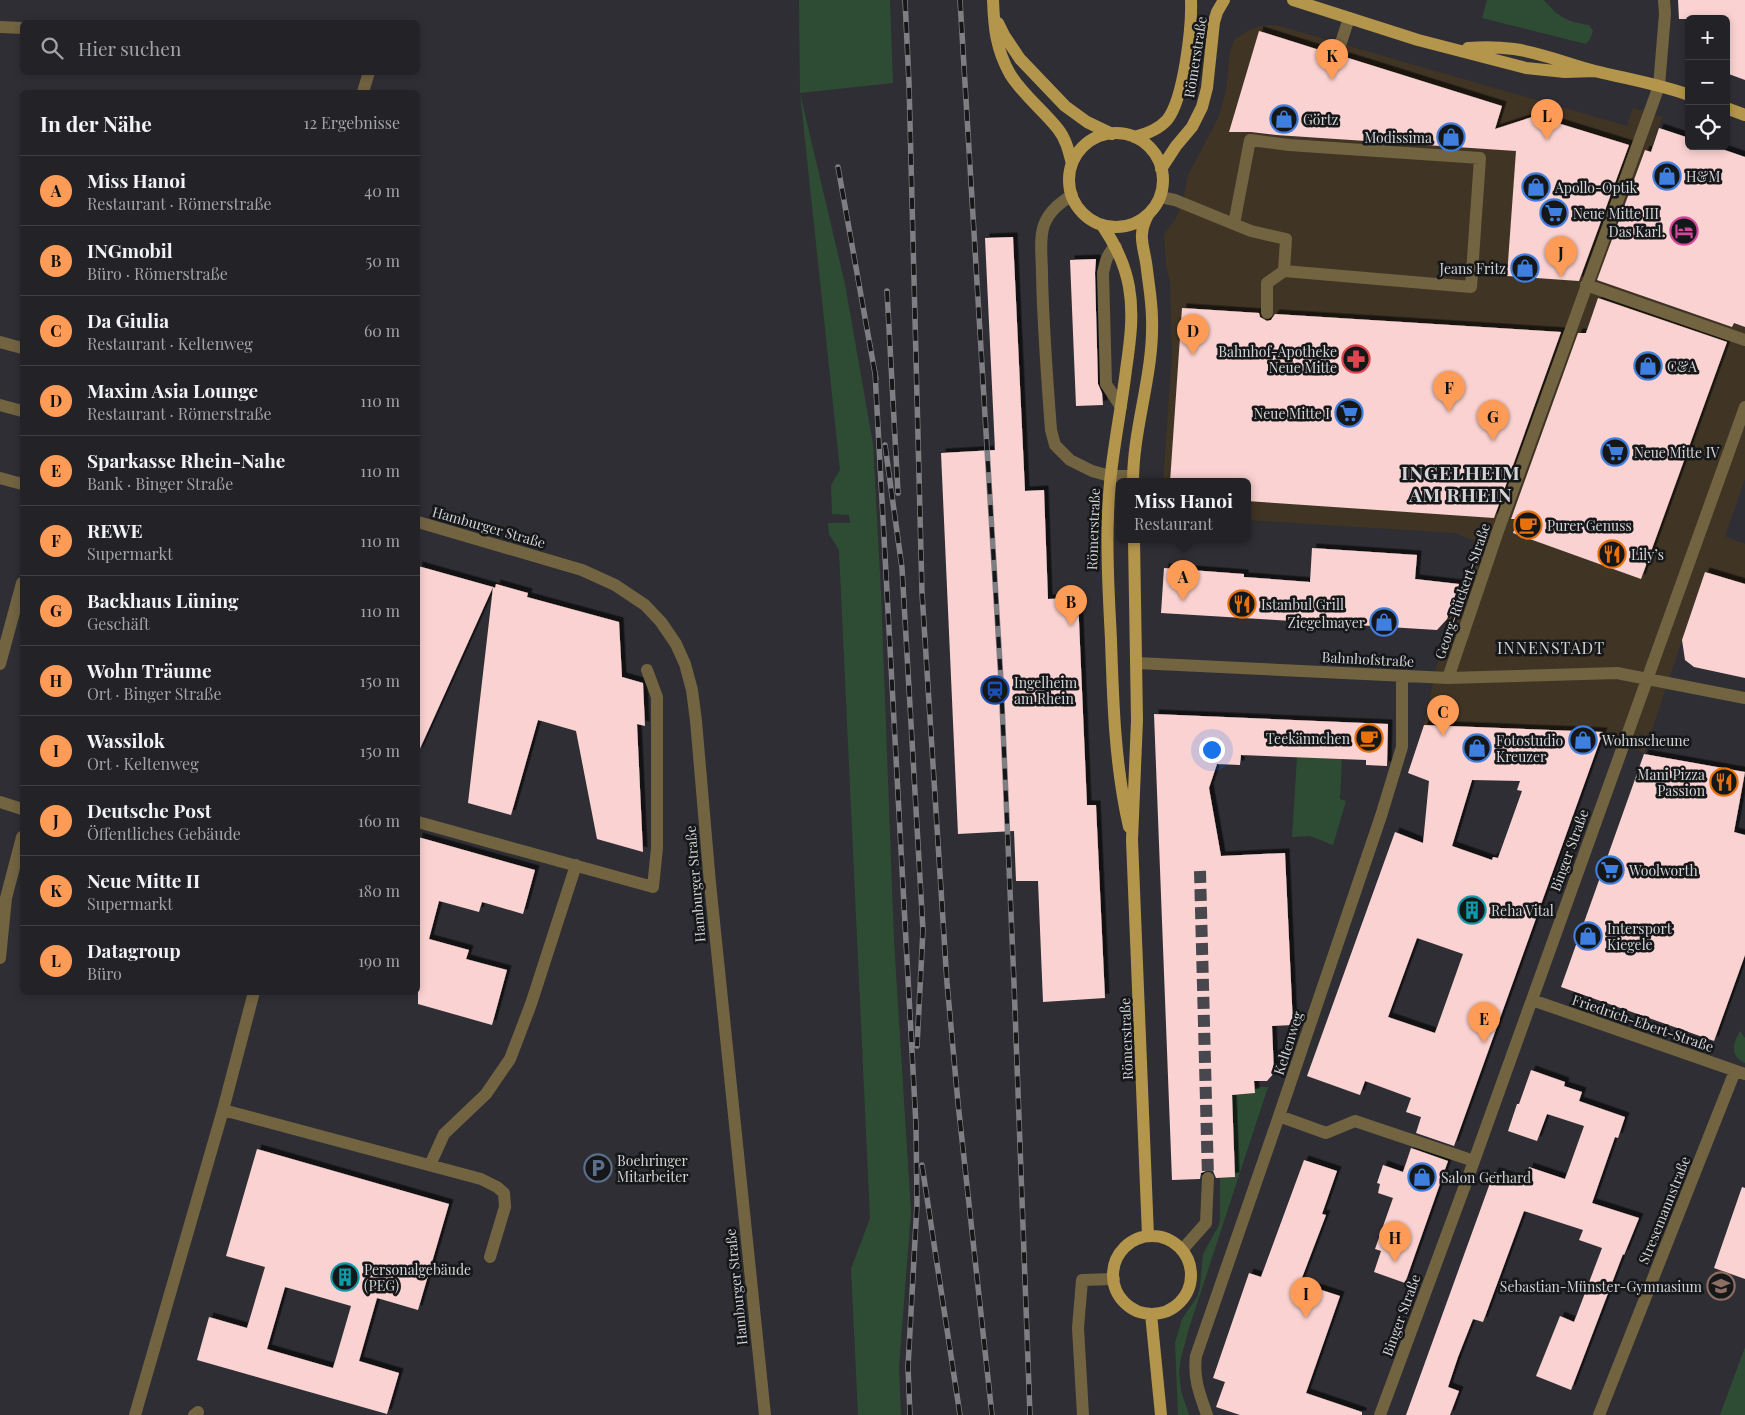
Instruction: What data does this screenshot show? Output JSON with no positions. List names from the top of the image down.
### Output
{
  "streets": {
    "main road": ["Römerstraße"],
    "street": [
      "Hamburger Straße",
      "Georg-Rückert-Straße",
      "Bahnhofstraße",
      "Binger Straße",
      "Friedrich-Ebert-Straße",
      "Keltenweg",
      "Stresemannstraße"
    ]
  },
  "crossings": [
    ["Römerstraße", "Bahnhofstraße"],
    ["Georg-Rückert-Straße", "Bahnhofstraße"],
    ["Bahnhofstraße", "Binger Straße"],
    ["Bahnhofstraße", "Keltenweg"],
    ["Binger Straße", "Friedrich-Ebert-Straße"],
    ["Friedrich-Ebert-Straße", "Stresemannstraße"]
  ],
  "districts": ["INGELHEIM AM RHEIN", "INNENSTADT"],
  "places": {
    "shop": [
      "Görtz",
      "Modissima",
      "H&M",
      "Apollo-Optik",
      "Jeans Fritz",
      "C&A",
      "Ziegelmayer",
      "Wohnscheune",
      "Fotostudio Kreuzer",
      "Intersport Kiegele",
      "Salon Gerhard"
    ],
    "supermarket": [
      "Neue Mitte III",
      "Neue Mitte I",
      "Neue Mitte IV",
      "Woolworth"
    ],
    "hotel": ["Das Karl."],
    "pharmacy": ["Bahnhof-Apotheke Neue Mitte"],
    "cafe": ["Purer Genuss", "Teekännchen"],
    "restaurant": ["Lily’s", "Istanbul Grill", "Mani Pizza Passion"],
    "station": ["Ingelheim am Rhein"],
    "building": ["Reha Vital", "Personalgebäude (PEG)"],
    "parking": ["Boehringer Mitarbeiter"],
    "school or university": ["Sebastian-Münster-Gymnasium"]
  },
  "page": {
    "map_buttons": ["+", "−"],
    "search": "Hier suchen",
    "pins": [
      "K",
      "L",
      "J",
      "D",
      "F",
      "G",
      "A",
      "B",
      "C",
      "E",
      "H",
      "I"
    ],
    "heading": ["In der Nähe", "12 Ergebnisse"],
    "list": [
      {
        "mark": "A",
        "name": "Miss Hanoi",
        "note": "Restaurant · Römerstraße",
        "value": "40 m"
      },
      {
        "mark": "B",
        "name": "INGmobil",
        "note": "Büro · Römerstraße",
        "value": "50 m"
      },
      {
        "mark": "C",
        "name": "Da Giulia",
        "note": "Restaurant · Keltenweg",
        "value": "60 m"
      },
      {
        "mark": "D",
        "name": "Maxim Asia Lounge",
        "note": "Restaurant · Römerstraße",
        "value": "110 m"
      },
      {
        "mark": "E",
        "name": "Sparkasse Rhein-Nahe",
        "note": "Bank · Binger Straße",
        "value": "110 m"
      },
      {
        "mark": "F",
        "name": "REWE",
        "note": "Supermarkt",
        "value": "110 m"
      },
      {
        "mark": "G",
        "name": "Backhaus Lüning",
        "note": "Geschäft",
        "value": "110 m"
      },
      {
        "mark": "H",
        "name": "Wohn Träume",
        "note": "Ort · Binger Straße",
        "value": "150 m"
      },
      {
        "mark": "I",
        "name": "Wassilok",
        "note": "Ort · Keltenweg",
        "value": "150 m"
      },
      {
        "mark": "J",
        "name": "Deutsche Post",
        "note": "Öffentliches Gebäude",
        "value": "160 m"
      },
      {
        "mark": "K",
        "name": "Neue Mitte II",
        "note": "Supermarkt",
        "value": "180 m"
      },
      {
        "mark": "L",
        "name": "Datagroup",
        "note": "Büro",
        "value": "190 m"
      }
    ],
    "popup": ["Miss Hanoi", "Restaurant"]
  }
}
